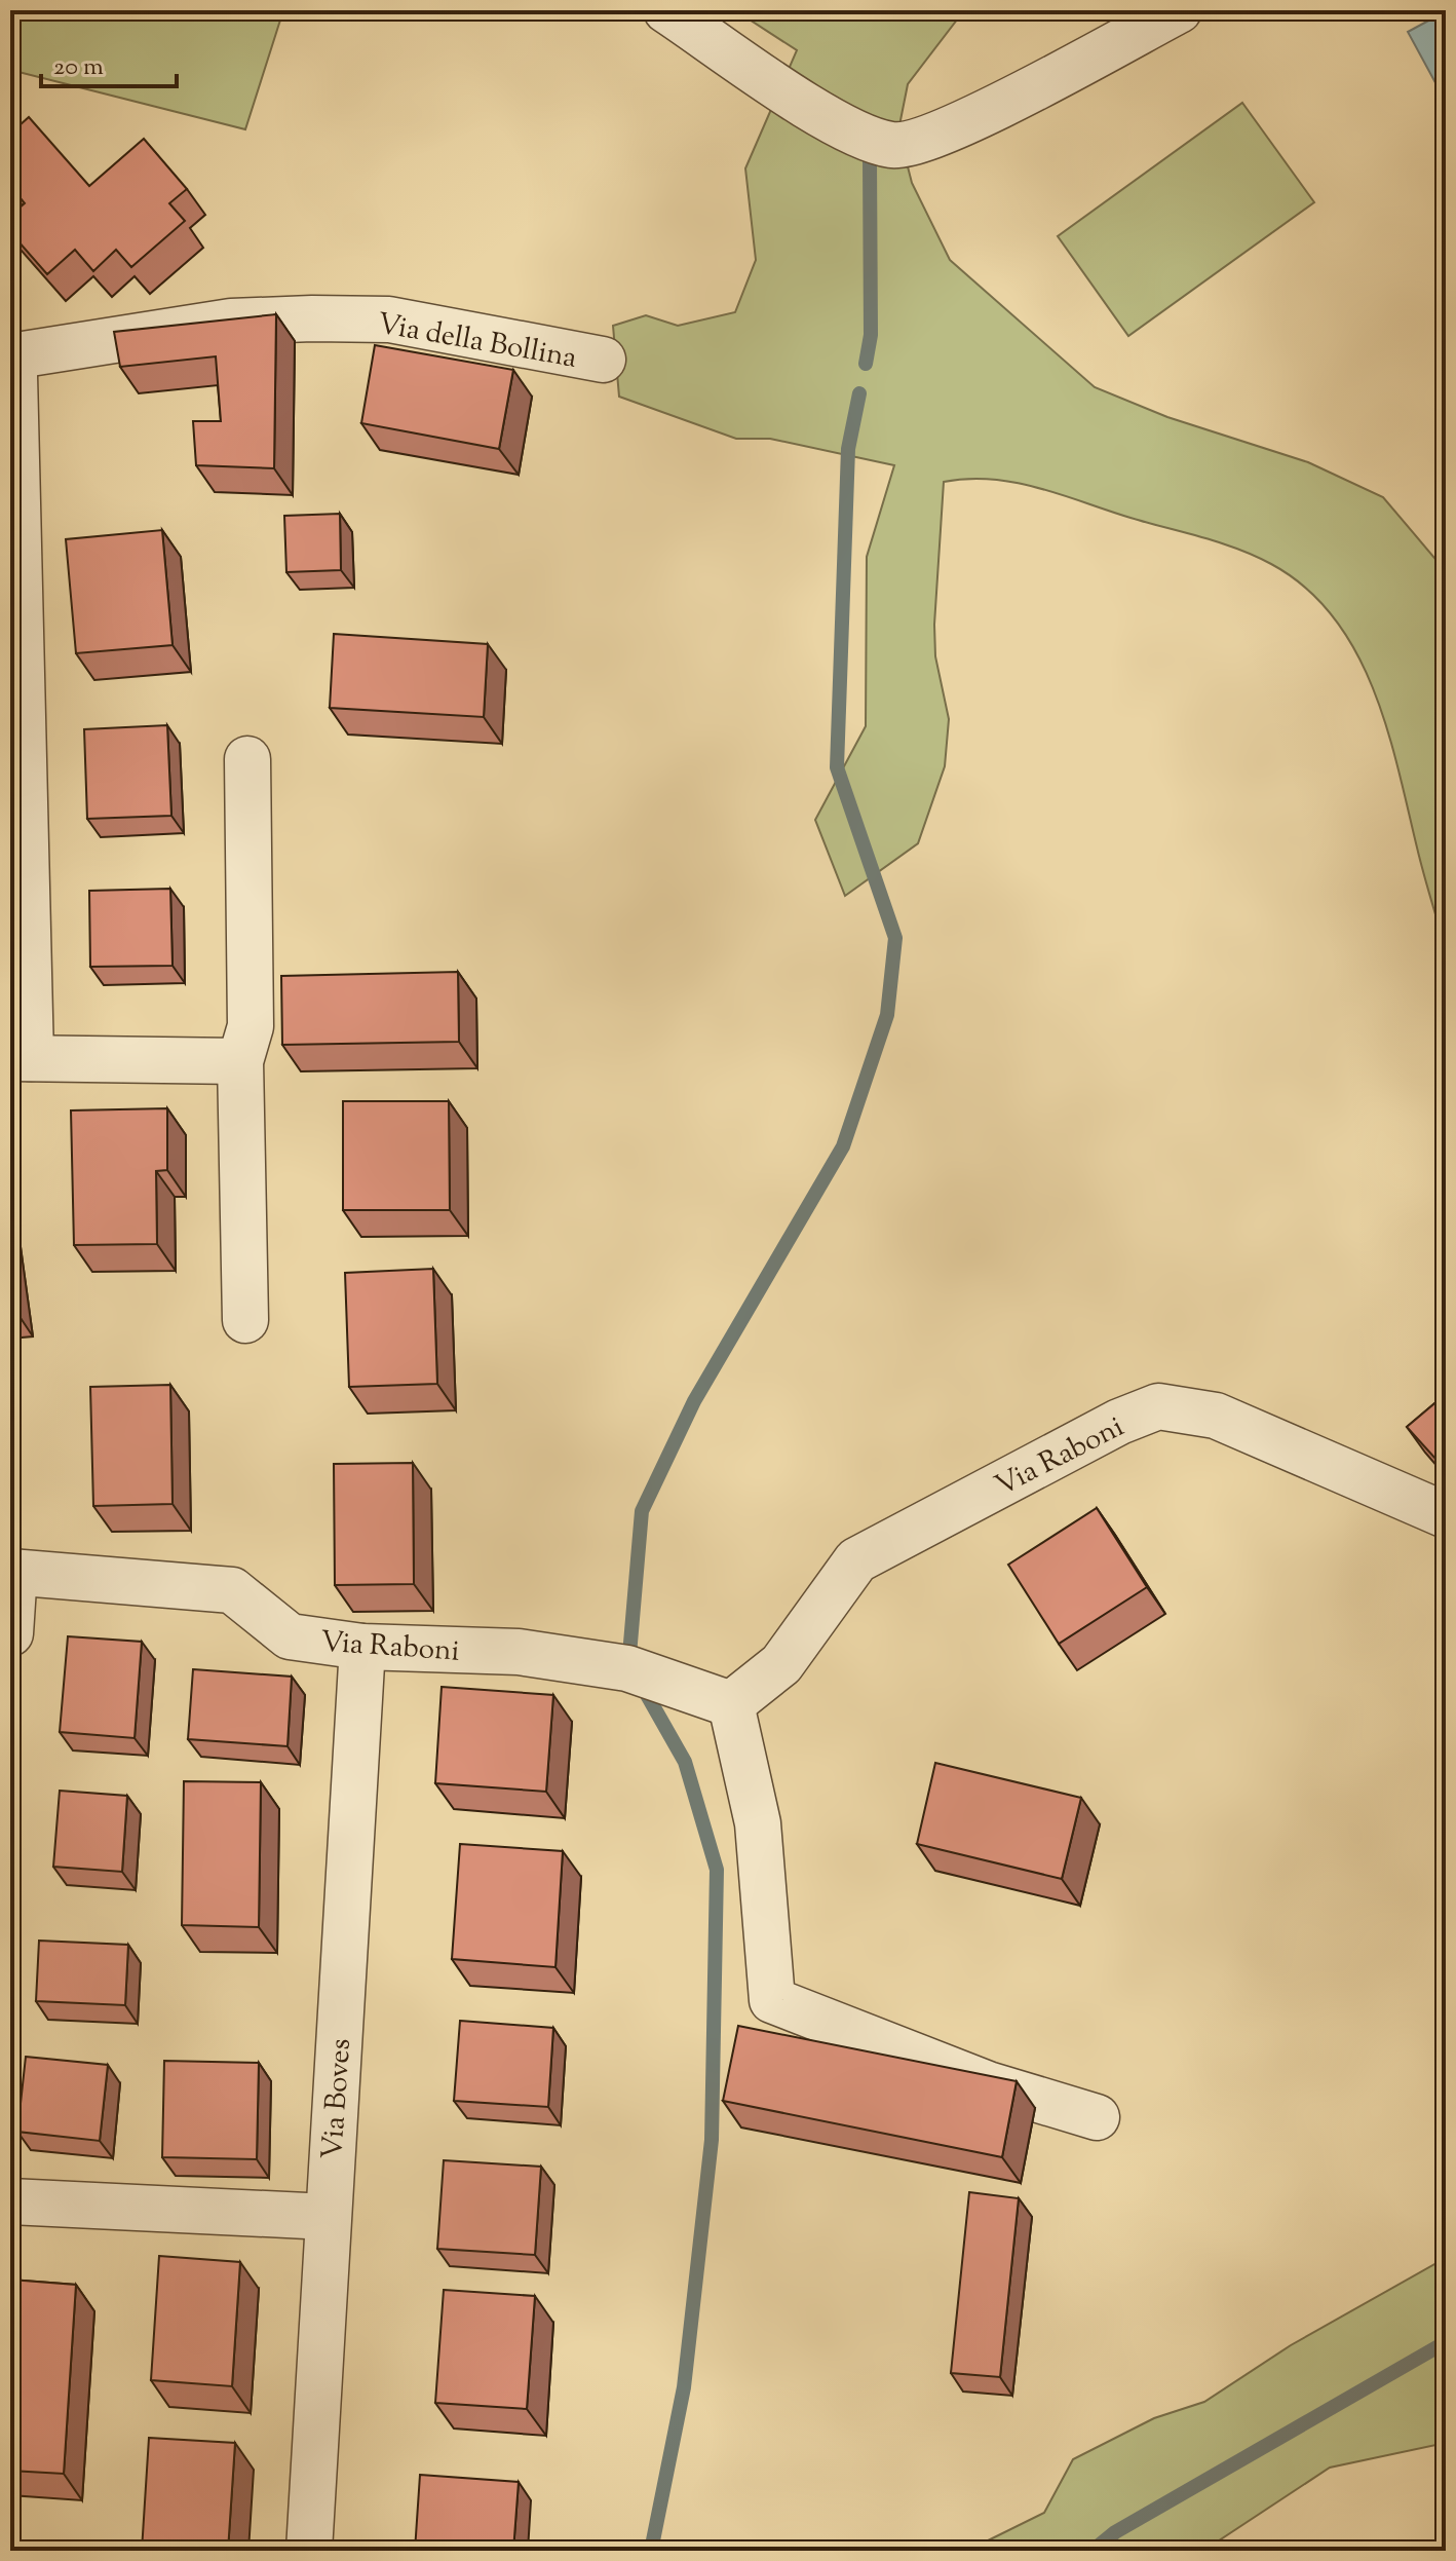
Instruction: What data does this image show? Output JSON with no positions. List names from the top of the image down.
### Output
{
  "streets": {
    "street": ["Via della Bollina", "Via Raboni", "Via Boves"]
  },
  "crossings": [
    ["Via Raboni", "Via Boves"]
  ],
  "scale_bar": "20 m"
}
